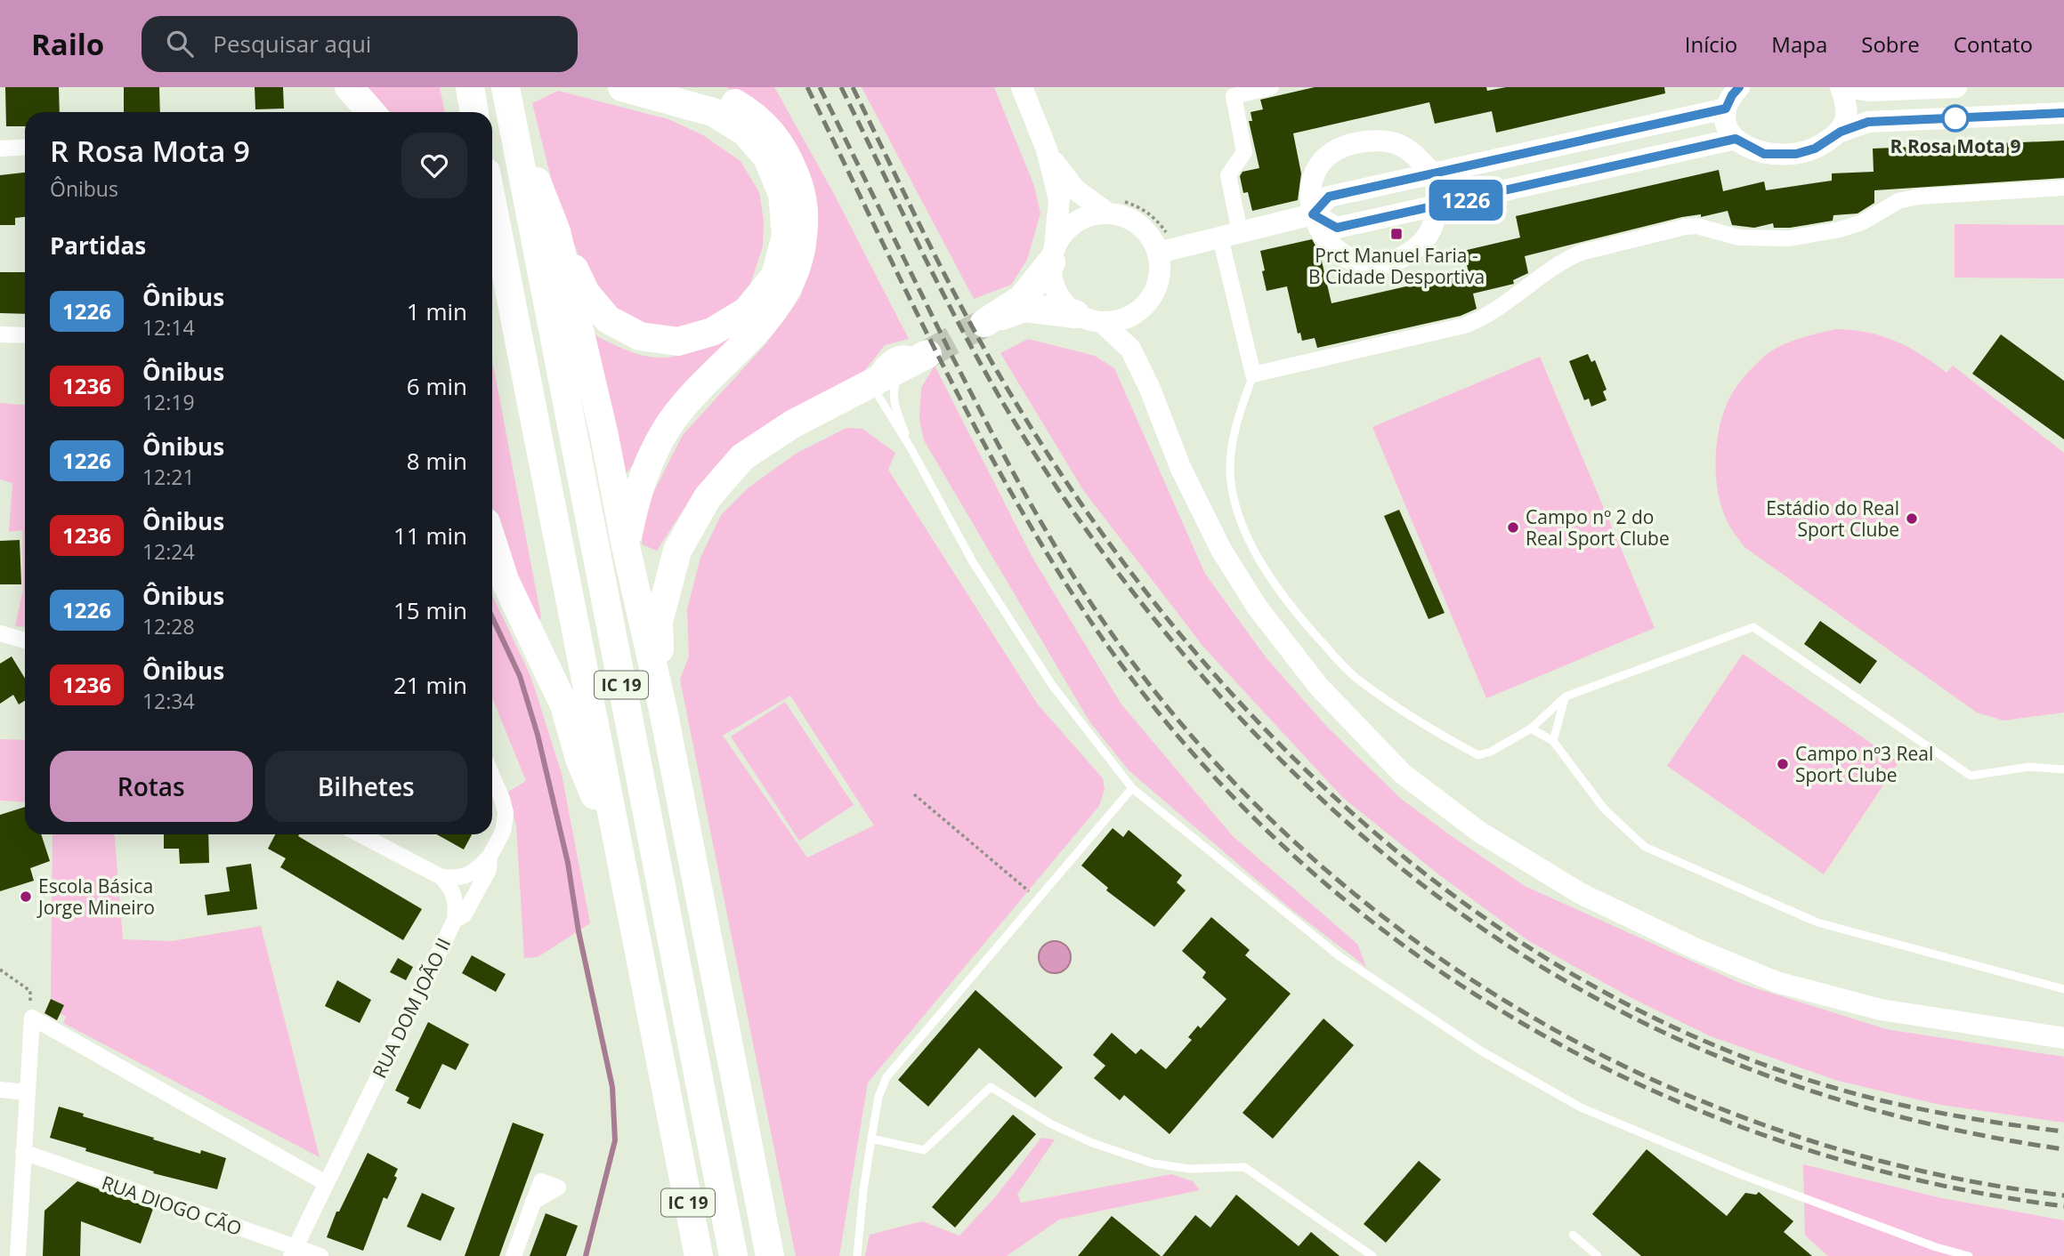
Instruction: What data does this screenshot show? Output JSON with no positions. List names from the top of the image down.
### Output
{
  "streets": {
    "highway": ["IC 19"],
    "street": ["RUA DOM JOÃO II", "RUA DIOGO CÃO"]
  },
  "crossings": [
    ["RUA DOM JOÃO II", "RUA DIOGO CÃO"]
  ],
  "places": {
    "other": [
      "R Rosa Mota 9",
      "Estádio do Real Sport Clube",
      "Campo nº 2 do Real Sport Clube",
      "Campo nº3 Real Sport Clube",
      "Escola Básica Jorge Mineiro"
    ],
    "transit": ["Prct Manuel Faria - B Cidade Desportiva"]
  },
  "lines": ["bus line 1226"],
  "page": {
    "header": "Railo",
    "search": "Pesquisar aqui",
    "nav": [
      "Início",
      "Mapa",
      "Sobre",
      "Contato"
    ],
    "on_map": "1226",
    "heading": [
      ["R Rosa Mota 9", "Ônibus"],
      "Partidas"
    ],
    "list": [
      {
        "mark": "1226",
        "name": "Ônibus",
        "note": "12:14",
        "value": "1 min"
      },
      {
        "mark": "1236",
        "name": "Ônibus",
        "note": "12:19",
        "value": "6 min"
      },
      {
        "mark": "1226",
        "name": "Ônibus",
        "note": "12:21",
        "value": "8 min"
      },
      {
        "mark": "1236",
        "name": "Ônibus",
        "note": "12:24",
        "value": "11 min"
      },
      {
        "mark": "1226",
        "name": "Ônibus",
        "note": "12:28",
        "value": "15 min"
      },
      {
        "mark": "1236",
        "name": "Ônibus",
        "note": "12:34",
        "value": "21 min"
      }
    ],
    "buttons": ["Rotas", "Bilhetes"]
  }
}
